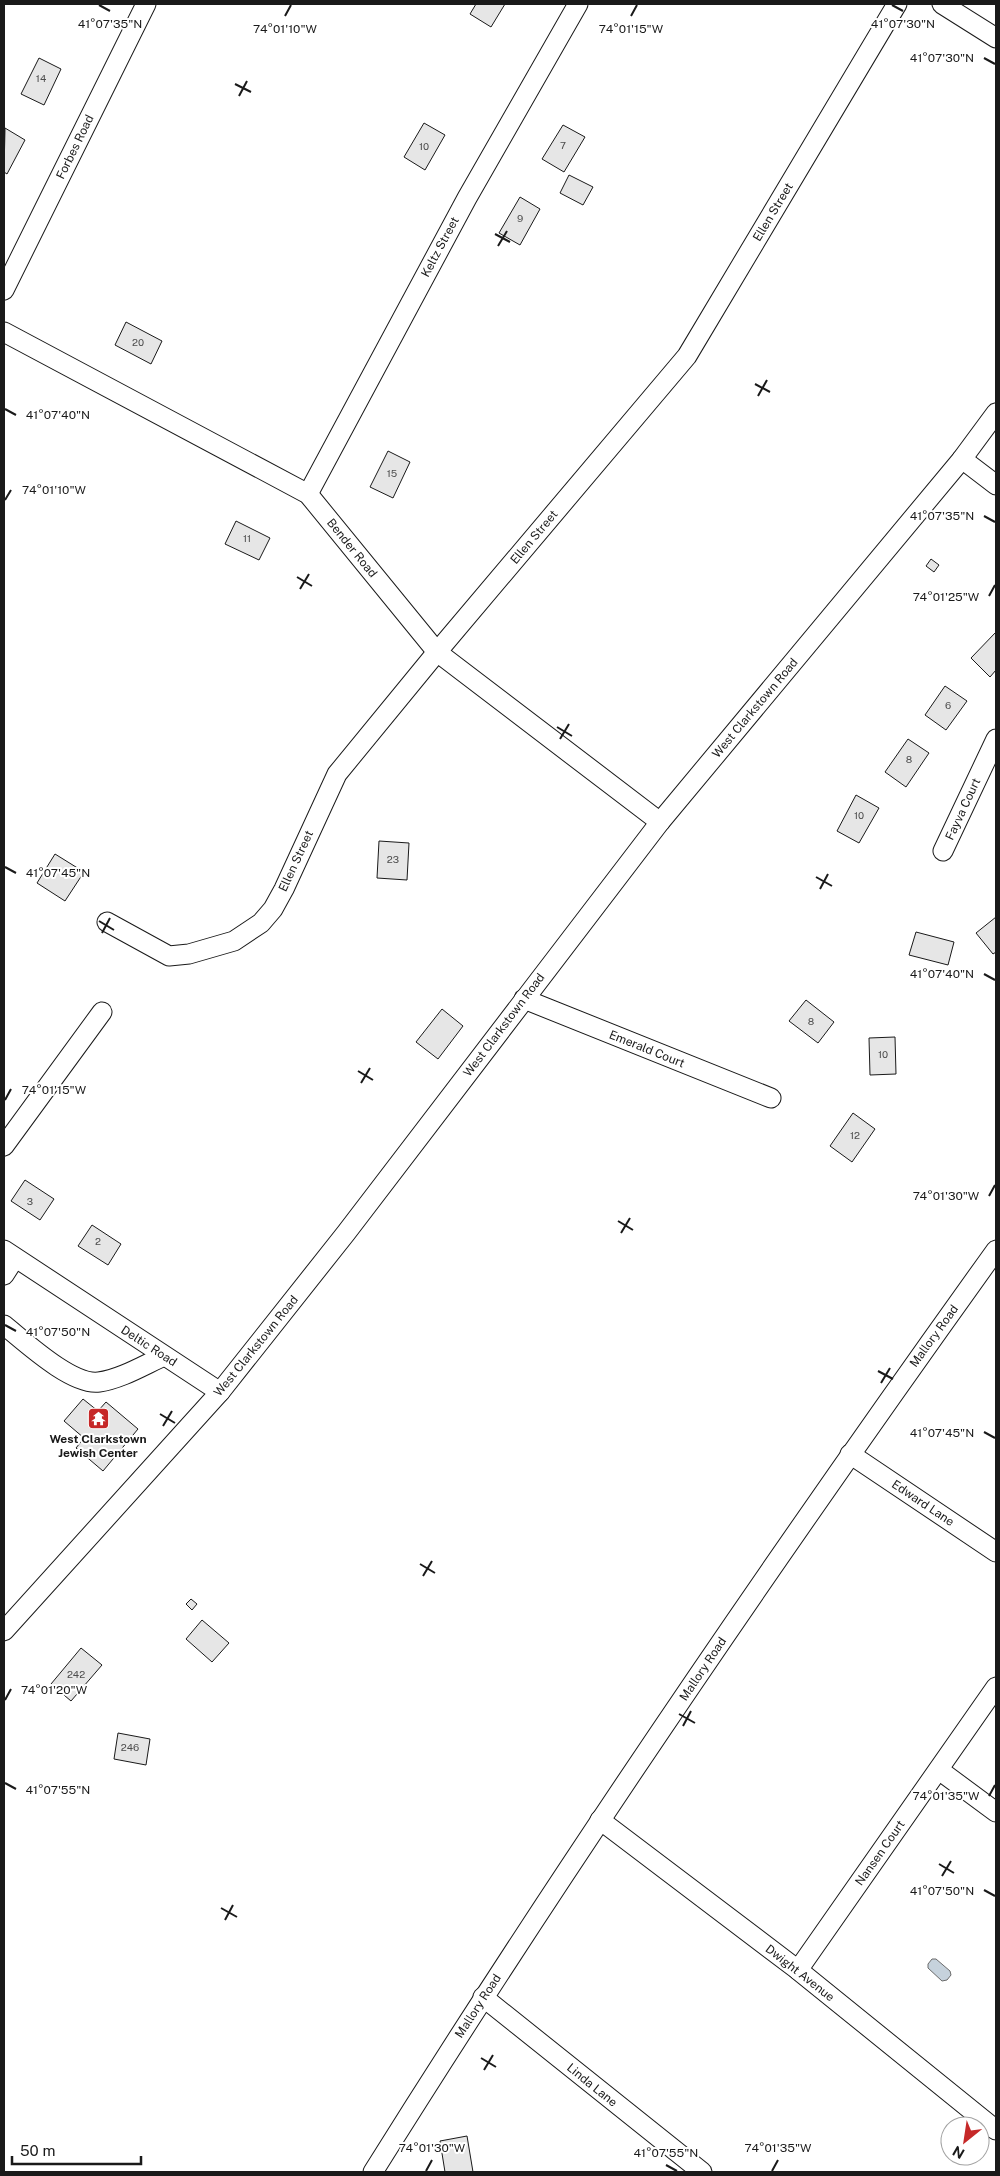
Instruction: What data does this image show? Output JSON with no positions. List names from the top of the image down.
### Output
{
  "streets": {
    "street": [
      "Forbes Road",
      "Ellen Street",
      "Keltz Street",
      "Bender Road",
      "West Clarkstown Road",
      "Fayva Court",
      "Emerald Court",
      "Mallory Road",
      "Deltic Road",
      "Edward Lane",
      "Nansen Court",
      "Dwight Avenue",
      "Linda Lane"
    ]
  },
  "crossings": [
    ["Ellen Street", "Bender Road"],
    ["Keltz Street", "Bender Road"],
    ["Bender Road", "West Clarkstown Road"],
    ["West Clarkstown Road", "Emerald Court"],
    ["West Clarkstown Road", "Deltic Road"],
    ["Mallory Road", "Edward Lane"],
    ["Mallory Road", "Dwight Avenue"],
    ["Mallory Road", "Linda Lane"],
    ["Nansen Court", "Dwight Avenue"]
  ],
  "places": {
    "temple": ["West Clarkstown Jewish Center"]
  },
  "house_numbers": [
    "14",
    "7",
    "10",
    "9",
    "20",
    "15",
    "11",
    "6",
    "8",
    "10",
    "23",
    "8",
    "10",
    "12",
    "3",
    "2",
    "242",
    "246"
  ],
  "scale_bar": "50 m",
  "north": "bottom left",
  "coordinates": [
    "41°07'35\"N",
    "41°07'30\"N",
    "74°01'10\"W",
    "74°01'15\"W",
    "41°07'40\"N",
    "74°01'25\"W",
    "41°07'45\"N",
    "74°01'30\"W",
    "41°07'50\"N",
    "74°01'20\"W",
    "41°07'55\"N",
    "74°01'35\"W"
  ]
}
